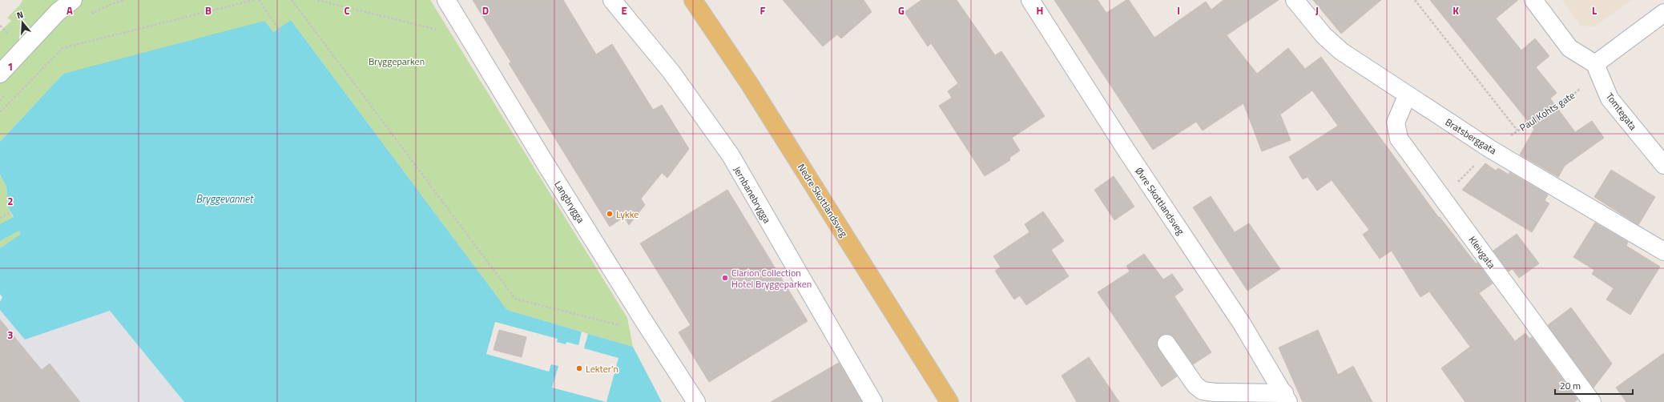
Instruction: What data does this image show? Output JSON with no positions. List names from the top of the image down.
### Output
{
  "streets": {
    "main road": ["Nedre Skottlandsveg"],
    "street": [
      "Tomtegata",
      "Bratsberggata",
      "Jernbanebrygga",
      "Øvre Skottlandsveg",
      "Langbrygga",
      "Kleivgata"
    ],
    "path": ["Paul Kohts gate"]
  },
  "crossings": [
    ["Paul Kohts gate", "Tomtegata"],
    ["Paul Kohts gate", "Bratsberggata"],
    ["Paul Kohts gate", "Kleivgata"],
    ["Bratsberggata", "Kleivgata"]
  ],
  "water": ["Bryggevannet"],
  "parks": ["Bryggeparken"],
  "places": ["Lykke", "Clarion Collection Hotel Bryggeparken", "Lekter'n"],
  "scale_bar": "20 m",
  "north": "top",
  "grid": {
    "columns": [
      "A",
      "B",
      "C",
      "D",
      "E",
      "F",
      "G",
      "H",
      "I",
      "J",
      "K",
      "L"
    ],
    "rows": ["1", "2", "3"]
  }
}
